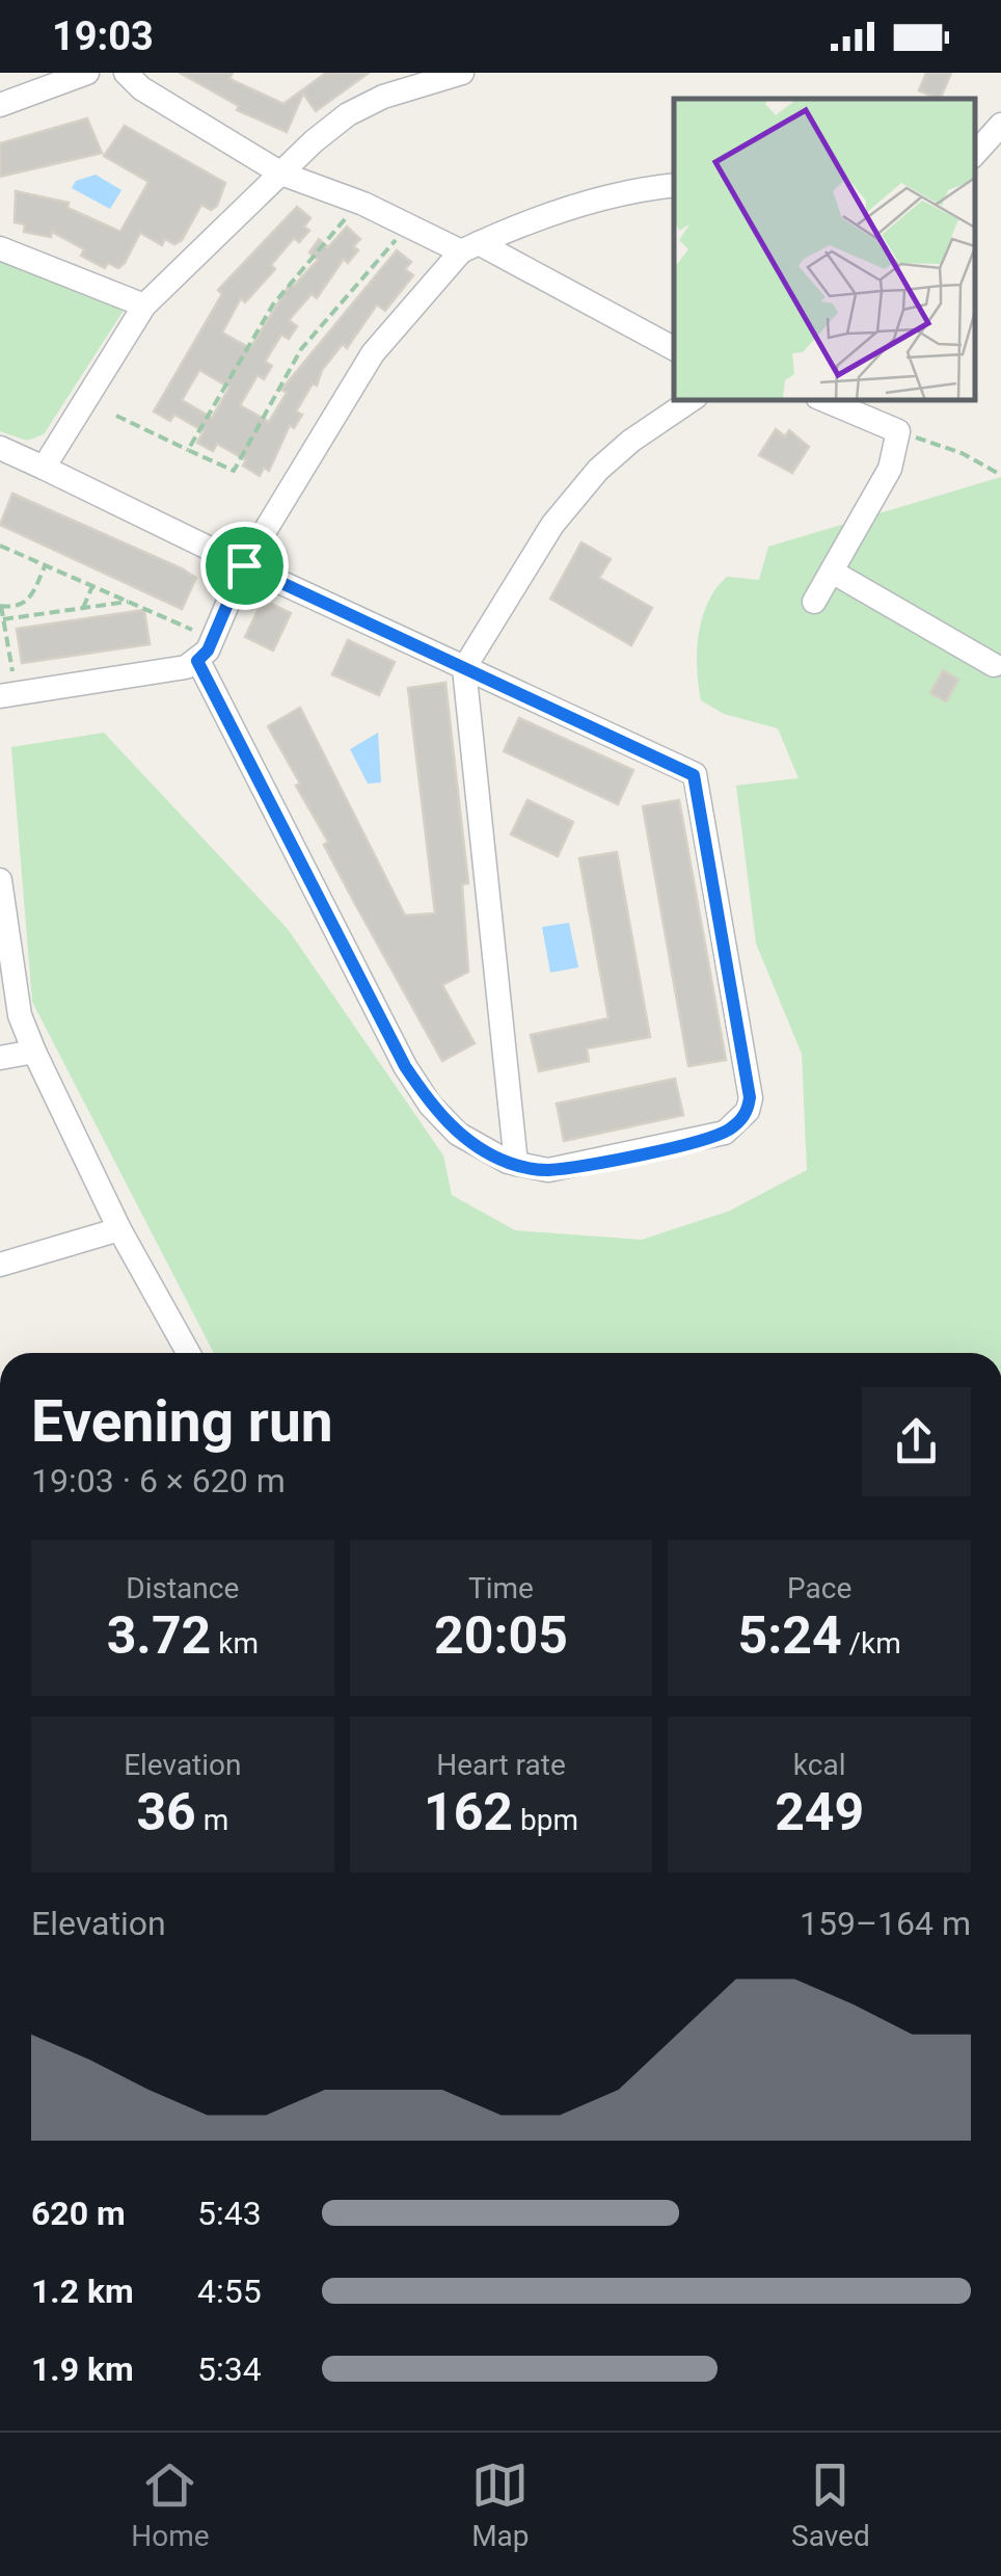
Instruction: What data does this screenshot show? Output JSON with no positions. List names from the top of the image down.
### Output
{
  "page": {
    "status": "19:03",
    "heading": ["Evening run", "19:03 · 6 × 620 m"],
    "stats": [
      ["Distance", "3.72 km"],
      ["Time", "20:05"],
      ["Pace", "5:24 /km"],
      ["Elevation", "36 m"],
      ["Heart rate", "162 bpm"],
      ["kcal", "249"]
    ],
    "chart": ["Elevation", "159–164 m"],
    "list": [
      {
        "name": "620 m",
        "note": "5:43"
      },
      {
        "name": "1.2 km",
        "note": "4:55"
      },
      {
        "name": "1.9 km",
        "note": "5:34"
      }
    ],
    "tabs": ["Home", "Map", "Saved"]
  }
}
